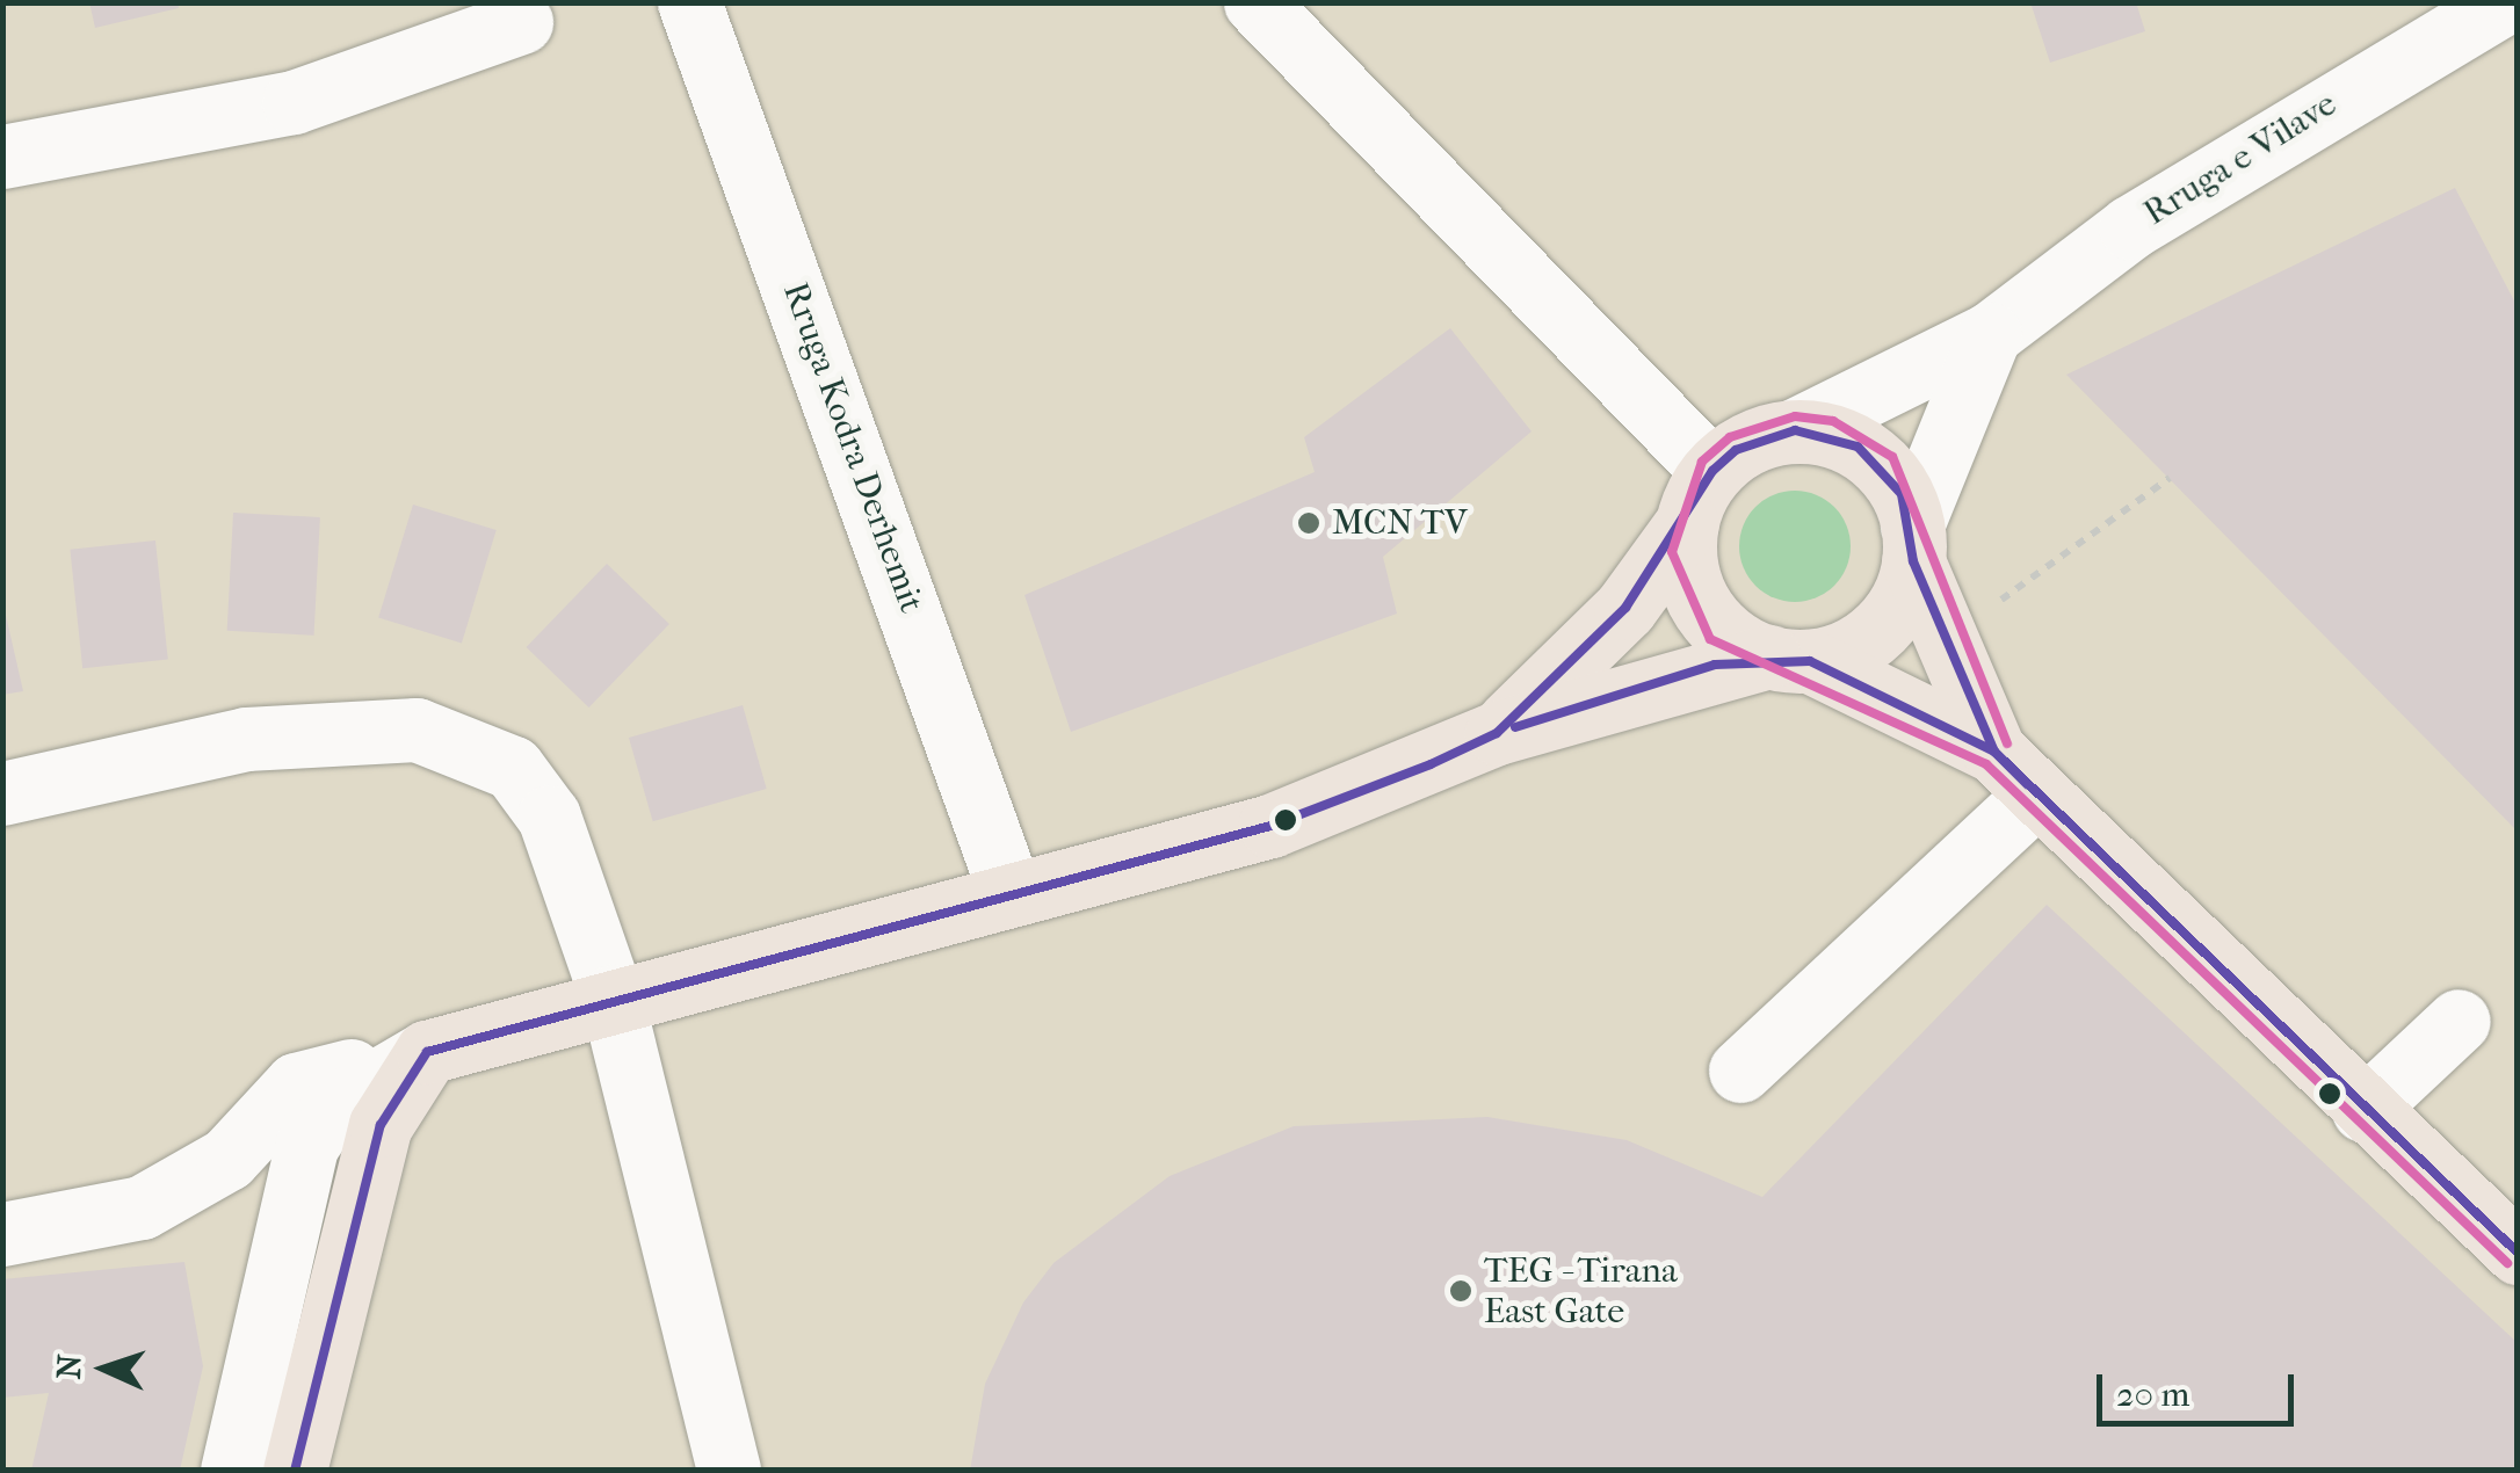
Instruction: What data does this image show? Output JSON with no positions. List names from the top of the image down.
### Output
{
  "streets": {
    "street": ["Rruga e Vilave", "Rruga Kodra Derhemit"]
  },
  "places": ["MCN TV", "TEG - Tirana East Gate"],
  "scale_bar": "20 m",
  "north": "left"
}
